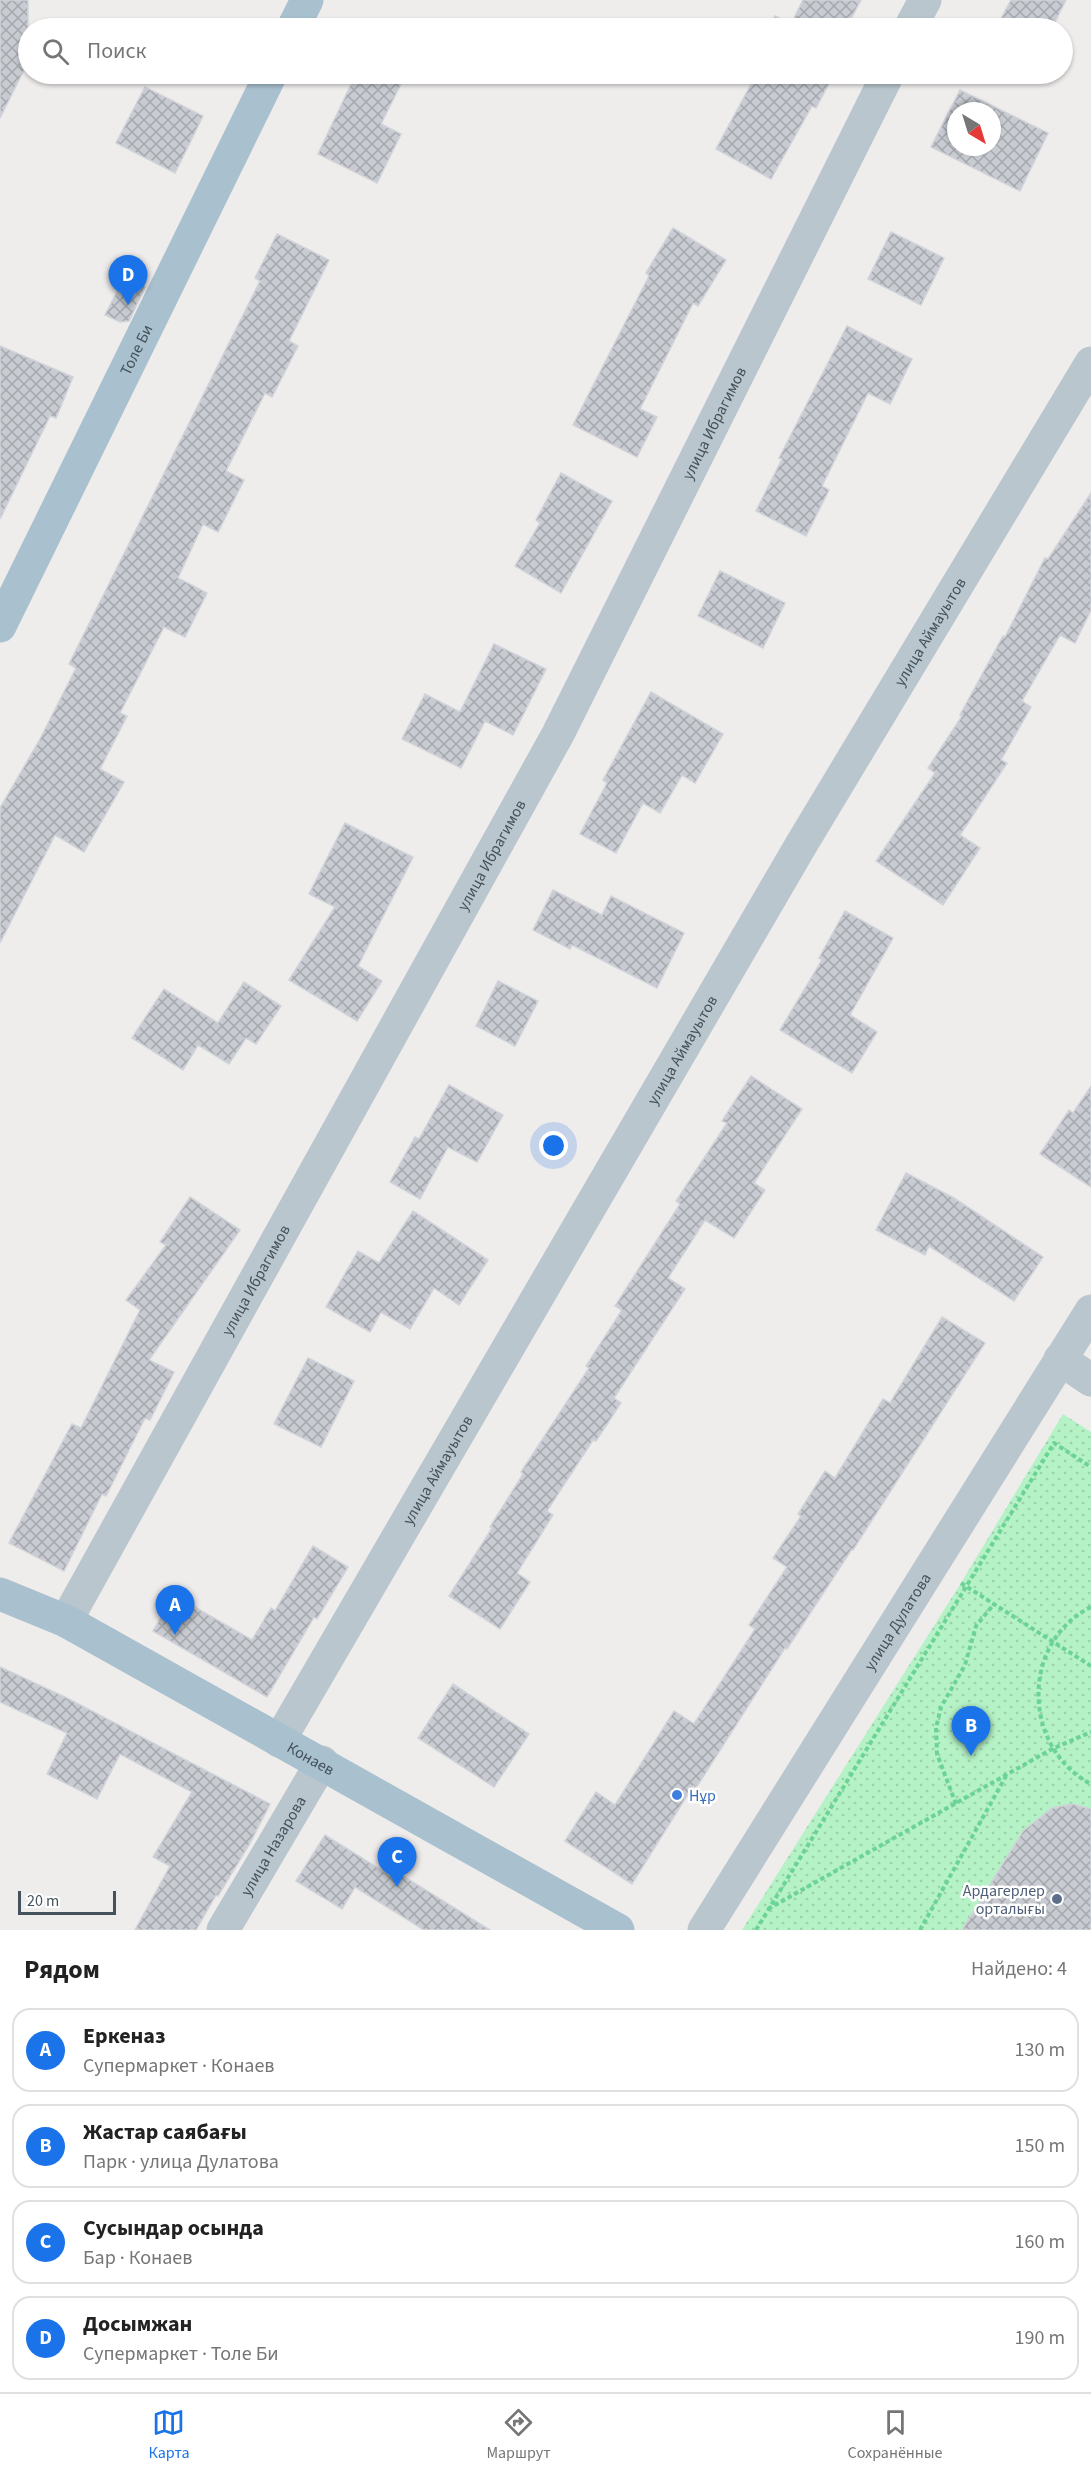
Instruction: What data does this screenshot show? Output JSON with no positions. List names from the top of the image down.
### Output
{
  "streets": {
    "main road": ["Толе Би", "Конаев"],
    "street": [
      "улица Ибрагимов",
      "улица Аймауытов",
      "улица Дулатова",
      "улица Назарова"
    ]
  },
  "crossings": [
    ["улица Ибрагимов", "Конаев"],
    ["улица Аймауытов", "Конаев"],
    ["Конаев", "улица Назарова"]
  ],
  "places": ["Нұр", "Ардагерлер орталығы"],
  "scale_bar": "20 m",
  "north": "bottom right",
  "page": {
    "search": "Поиск",
    "pins": [
      "D",
      "A",
      "B",
      "C"
    ],
    "scale": "20 m",
    "heading": ["Рядом", "Найдено: 4"],
    "list": [
      {
        "mark": "A",
        "name": "Еркеназ",
        "note": "Супермаркет · Конаев",
        "value": "130 m"
      },
      {
        "mark": "B",
        "name": "Жастар саябағы",
        "note": "Парк · улица Дулатова",
        "value": "150 m"
      },
      {
        "mark": "C",
        "name": "Сусындар осында",
        "note": "Бар · Конаев",
        "value": "160 m"
      },
      {
        "mark": "D",
        "name": "Досымжан",
        "note": "Супермаркет · Толе Би",
        "value": "190 m"
      }
    ],
    "nav": ["Карта", "Маршрут", "Сохранённые"]
  }
}
